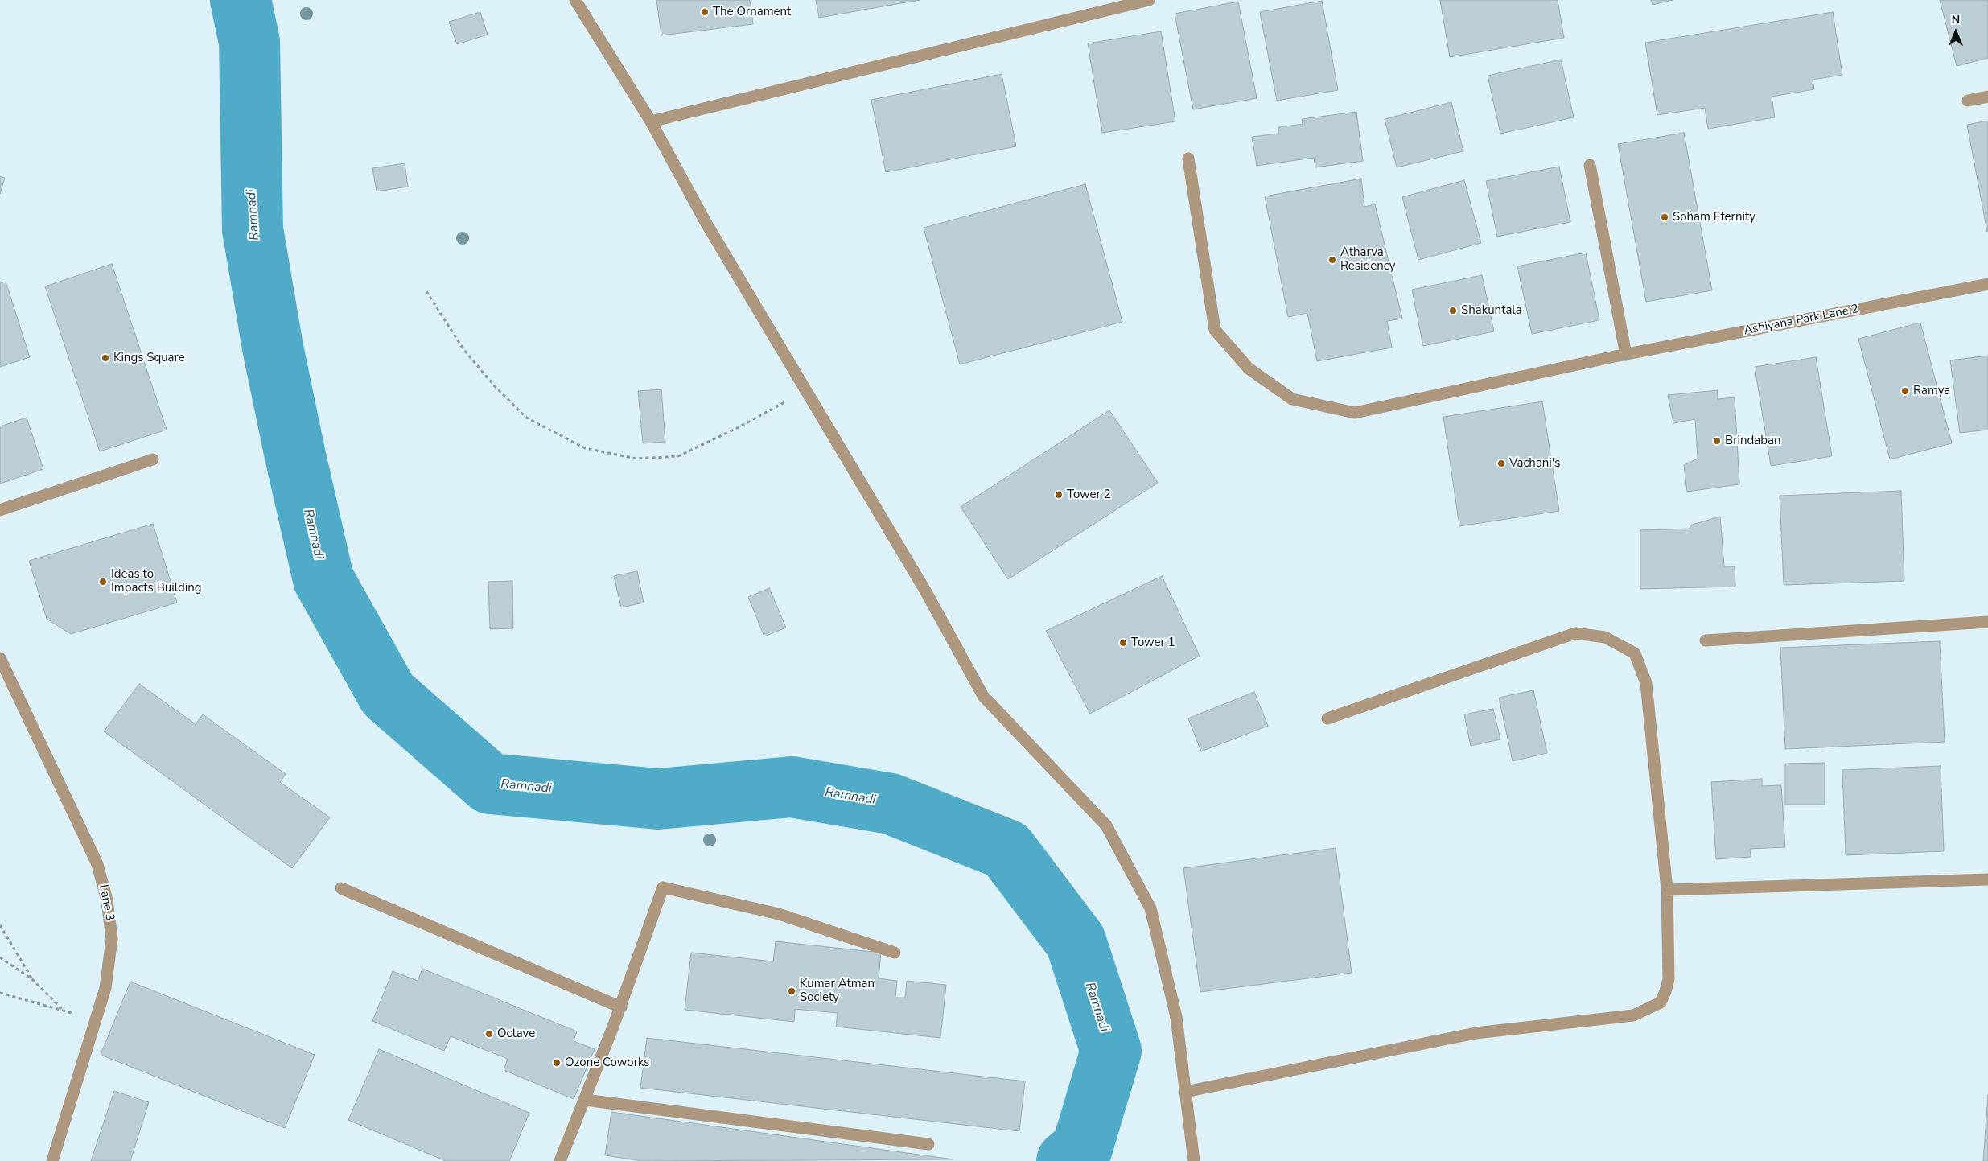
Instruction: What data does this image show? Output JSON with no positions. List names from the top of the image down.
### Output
{
  "streets": {
    "street": ["Ashiyana Park Lane 2", "Lane 3"]
  },
  "water": ["Ramnadi"],
  "places": [
    "The Ornament",
    "Soham Eternity",
    "Atharva Residency",
    "Shakuntala",
    "Kings Square",
    "Ramya",
    "Brindaban",
    "Vachani's",
    "Tower 2",
    "Ideas to Impacts Building",
    "Tower 1",
    "Kumar Atman Society",
    "Octave",
    "Ozone Coworks"
  ],
  "north": "top"
}
